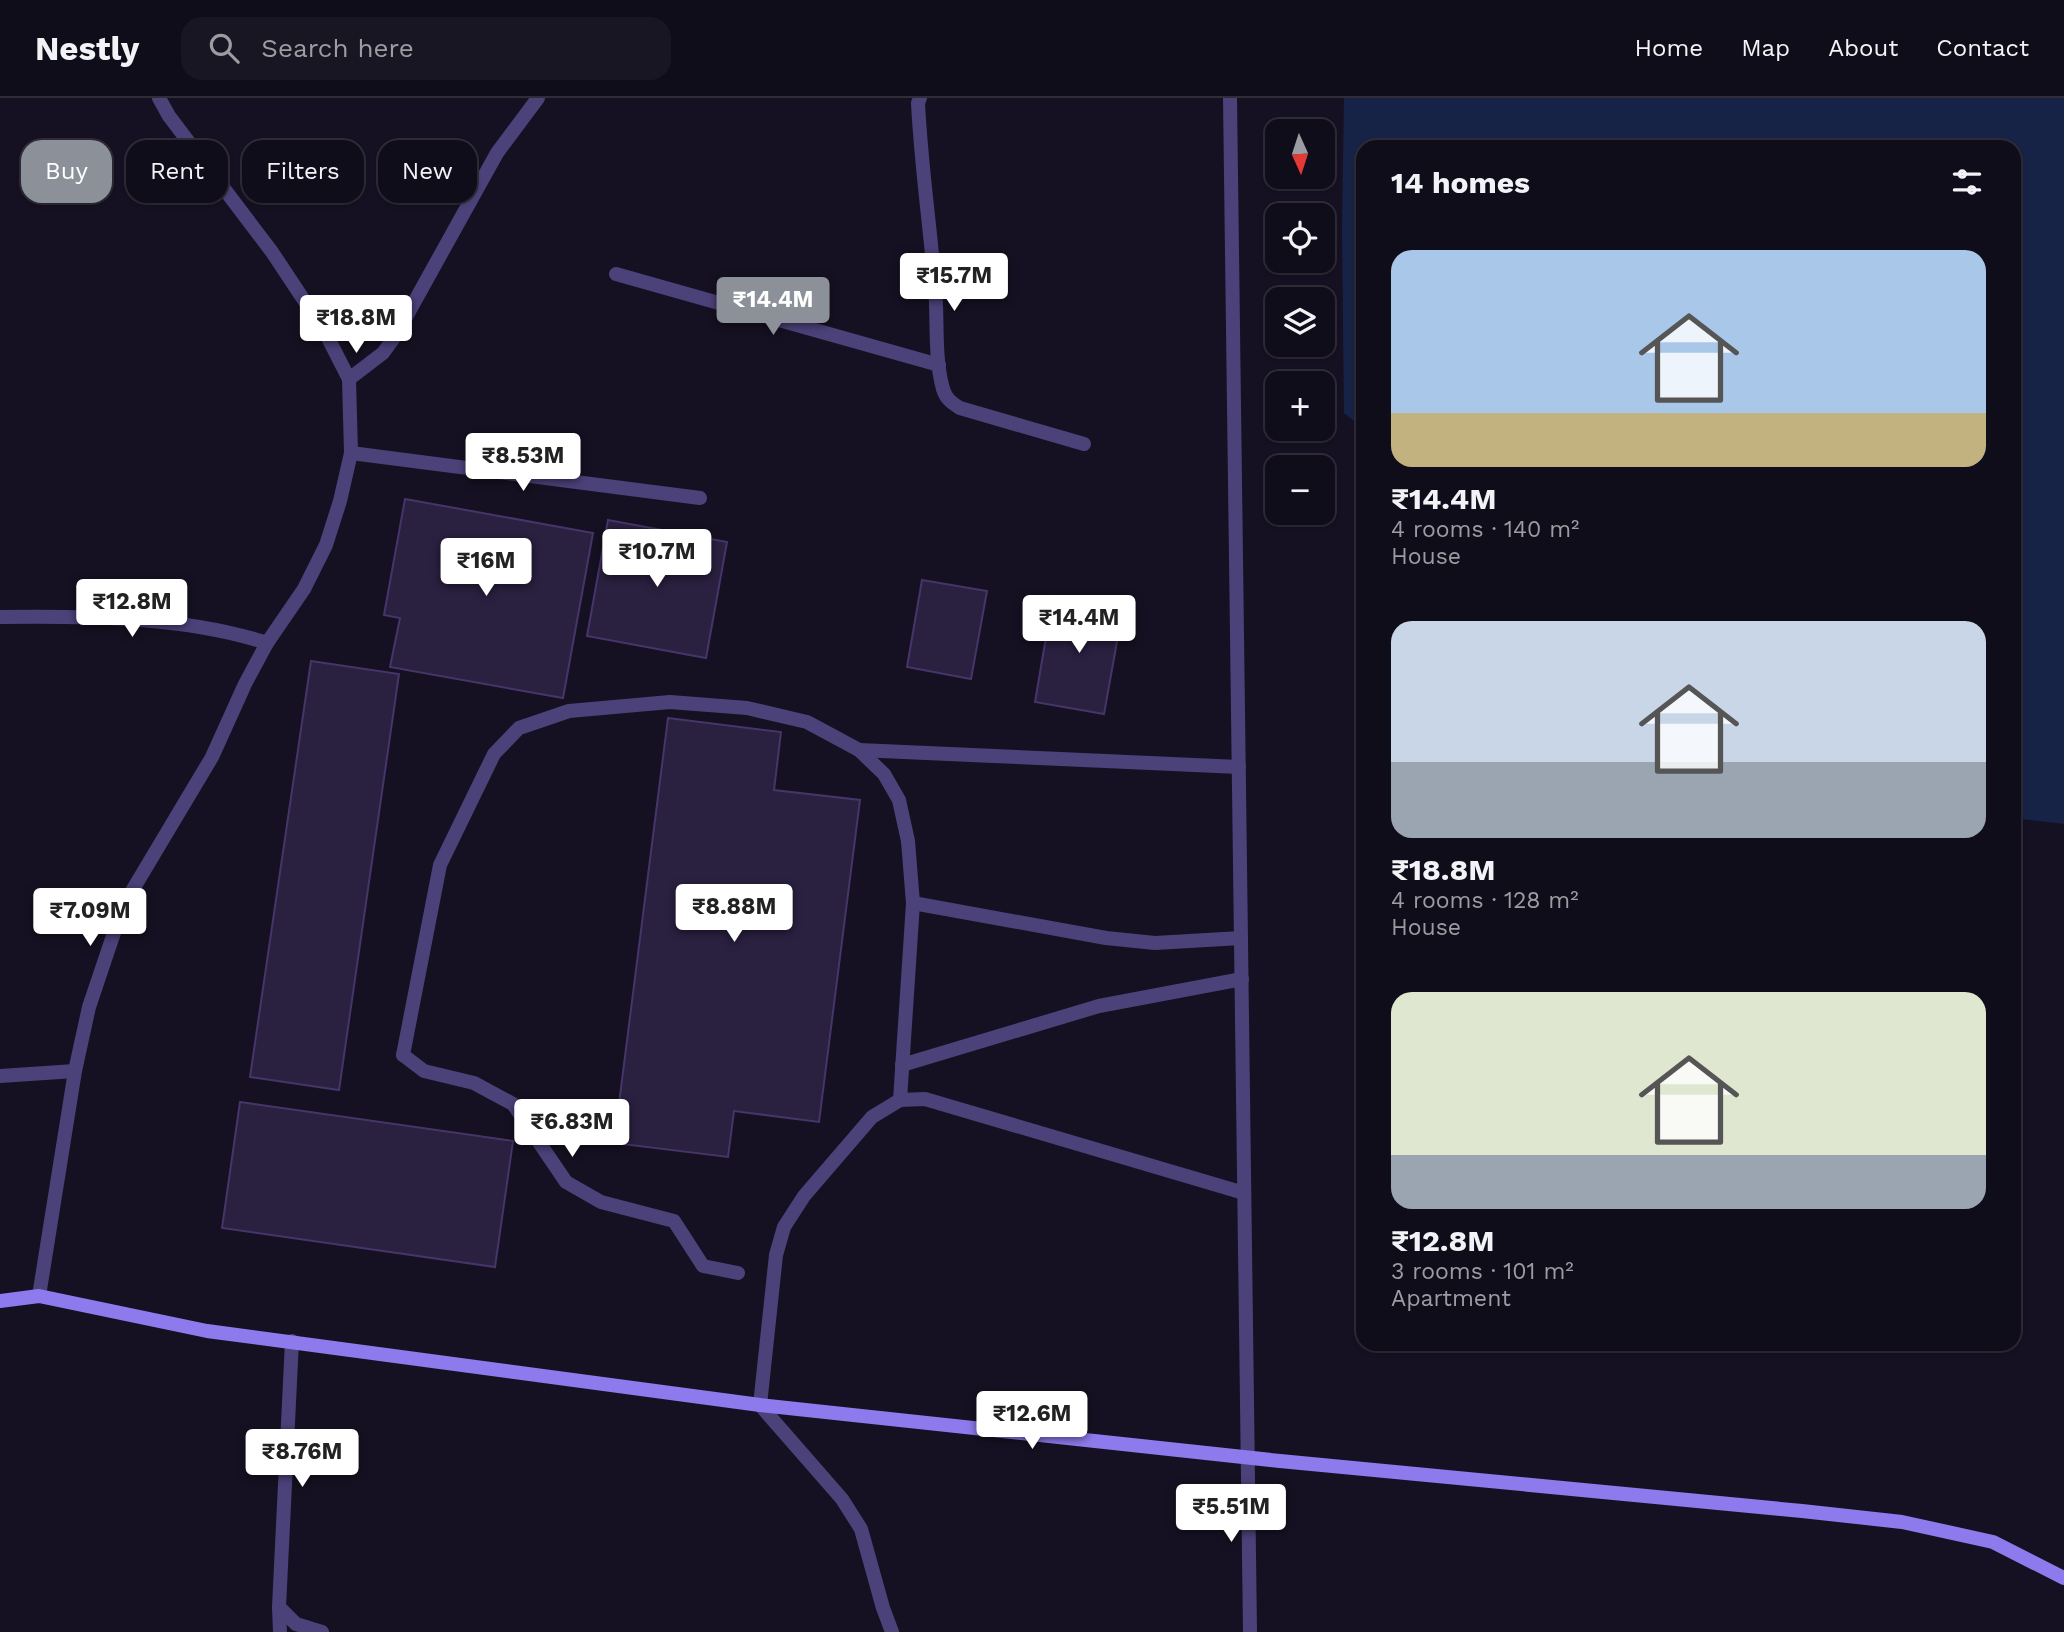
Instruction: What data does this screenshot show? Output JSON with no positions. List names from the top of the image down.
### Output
{
  "north": "bottom",
  "page": {
    "header": "Nestly",
    "search": "Search here",
    "nav": [
      "Home",
      "Map",
      "About",
      "Contact"
    ],
    "map_buttons": ["+", "−"],
    "chip": [
      "Buy",
      "Rent",
      "Filters",
      "New"
    ],
    "heading": "14 homes",
    "list": [
      {
        "name": "₹14.4M",
        "note": "4 rooms · 140 m² · House"
      },
      {
        "name": "₹18.8M",
        "note": "4 rooms · 128 m² · House"
      },
      {
        "name": "₹12.8M",
        "note": "3 rooms · 101 m² · Apartment"
      }
    ],
    "price": [
      "₹15.7M",
      "₹14.4M",
      "₹18.8M",
      "₹8.53M",
      "₹10.7M",
      "₹16M",
      "₹12.8M",
      "₹14.4M",
      "₹8.88M",
      "₹7.09M",
      "₹6.83M",
      "₹12.6M",
      "₹8.76M",
      "₹5.51M"
    ]
  }
}
